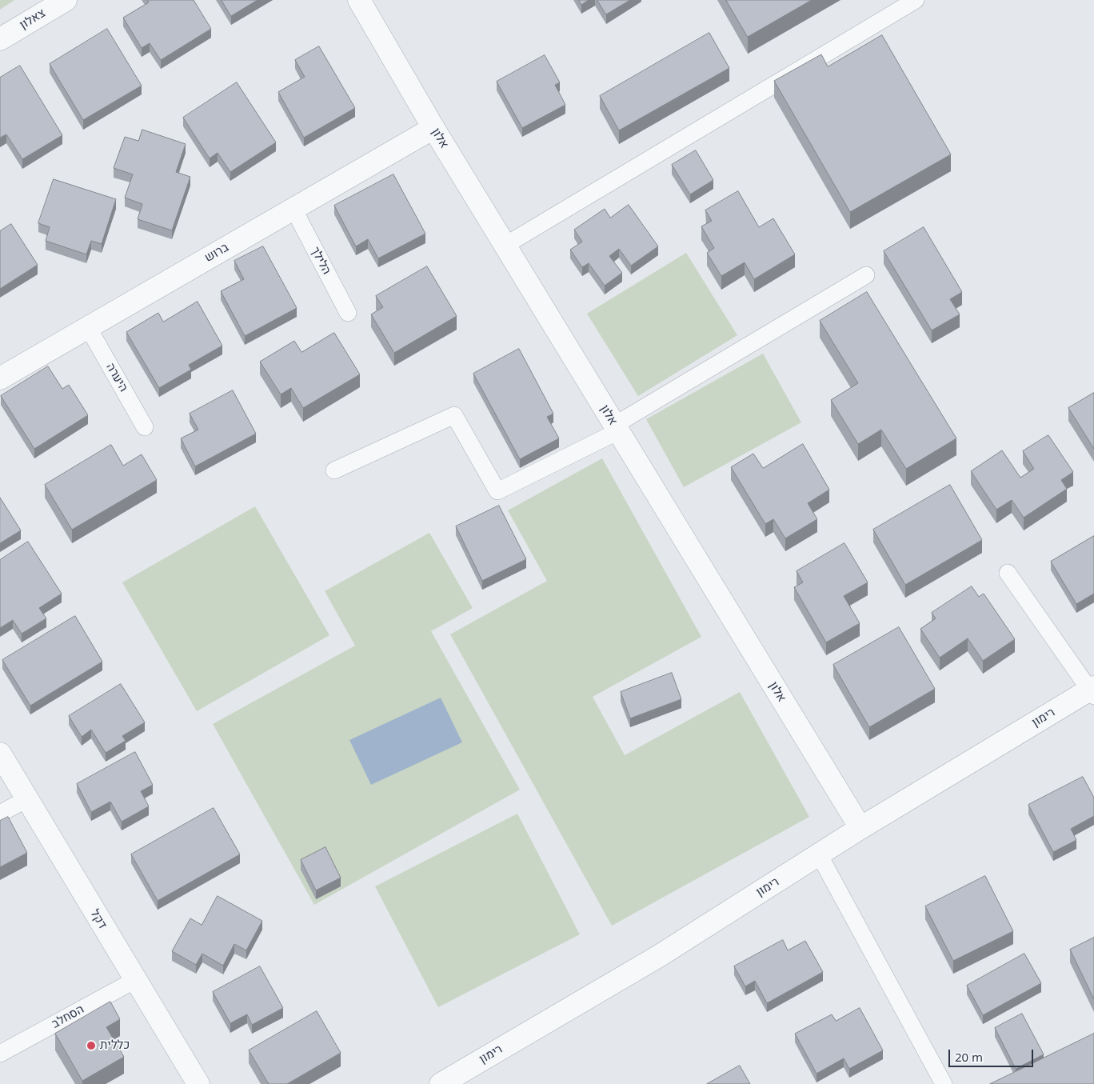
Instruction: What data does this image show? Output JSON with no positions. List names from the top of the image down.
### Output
{
  "streets": {
    "street": [
      "צאלון",
      "אלון",
      "ברוש",
      "רימון",
      "דקל"
    ],
    "lane": ["הלילך", "היערה", "הסחלב"]
  },
  "crossings": [
    ["אלון", "ברוש"],
    ["אלון", "רימון"],
    ["ברוש", "הלילך"],
    ["ברוש", "היערה"],
    ["דקל", "הסחלב"]
  ],
  "places": ["כללית"],
  "scale_bar": "20 m"
}
